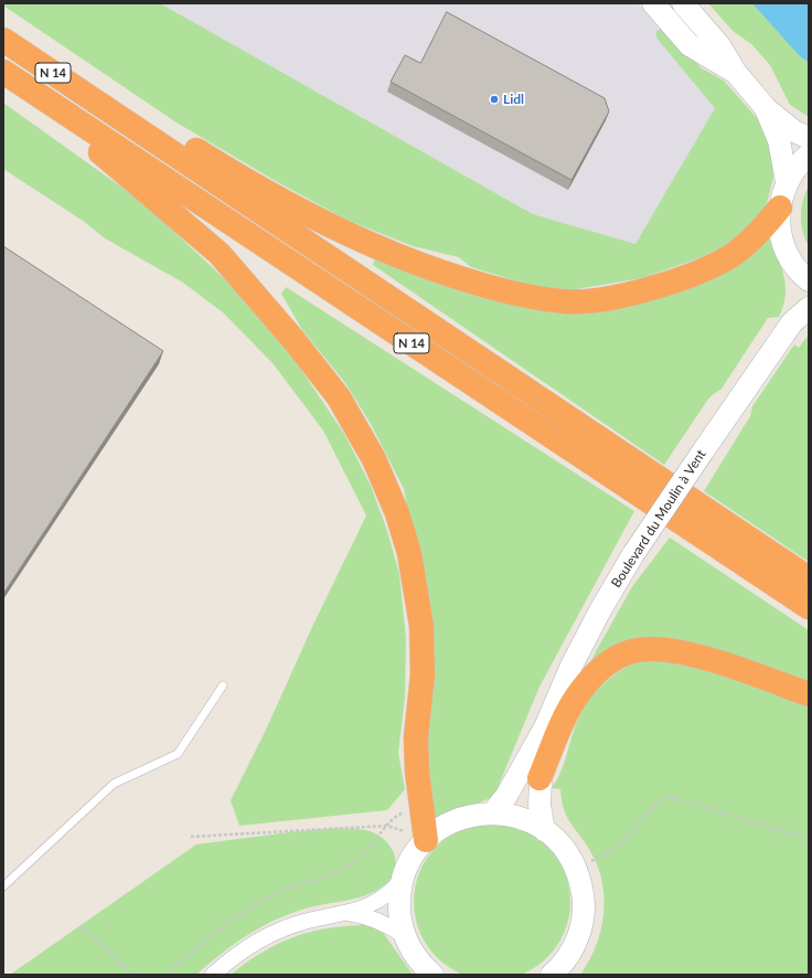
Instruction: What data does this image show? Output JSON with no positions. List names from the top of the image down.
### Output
{
  "streets": {
    "highway": ["N 14"],
    "main road": ["Boulevard du Moulin à Vent"]
  },
  "places": ["Lidl"]
}
